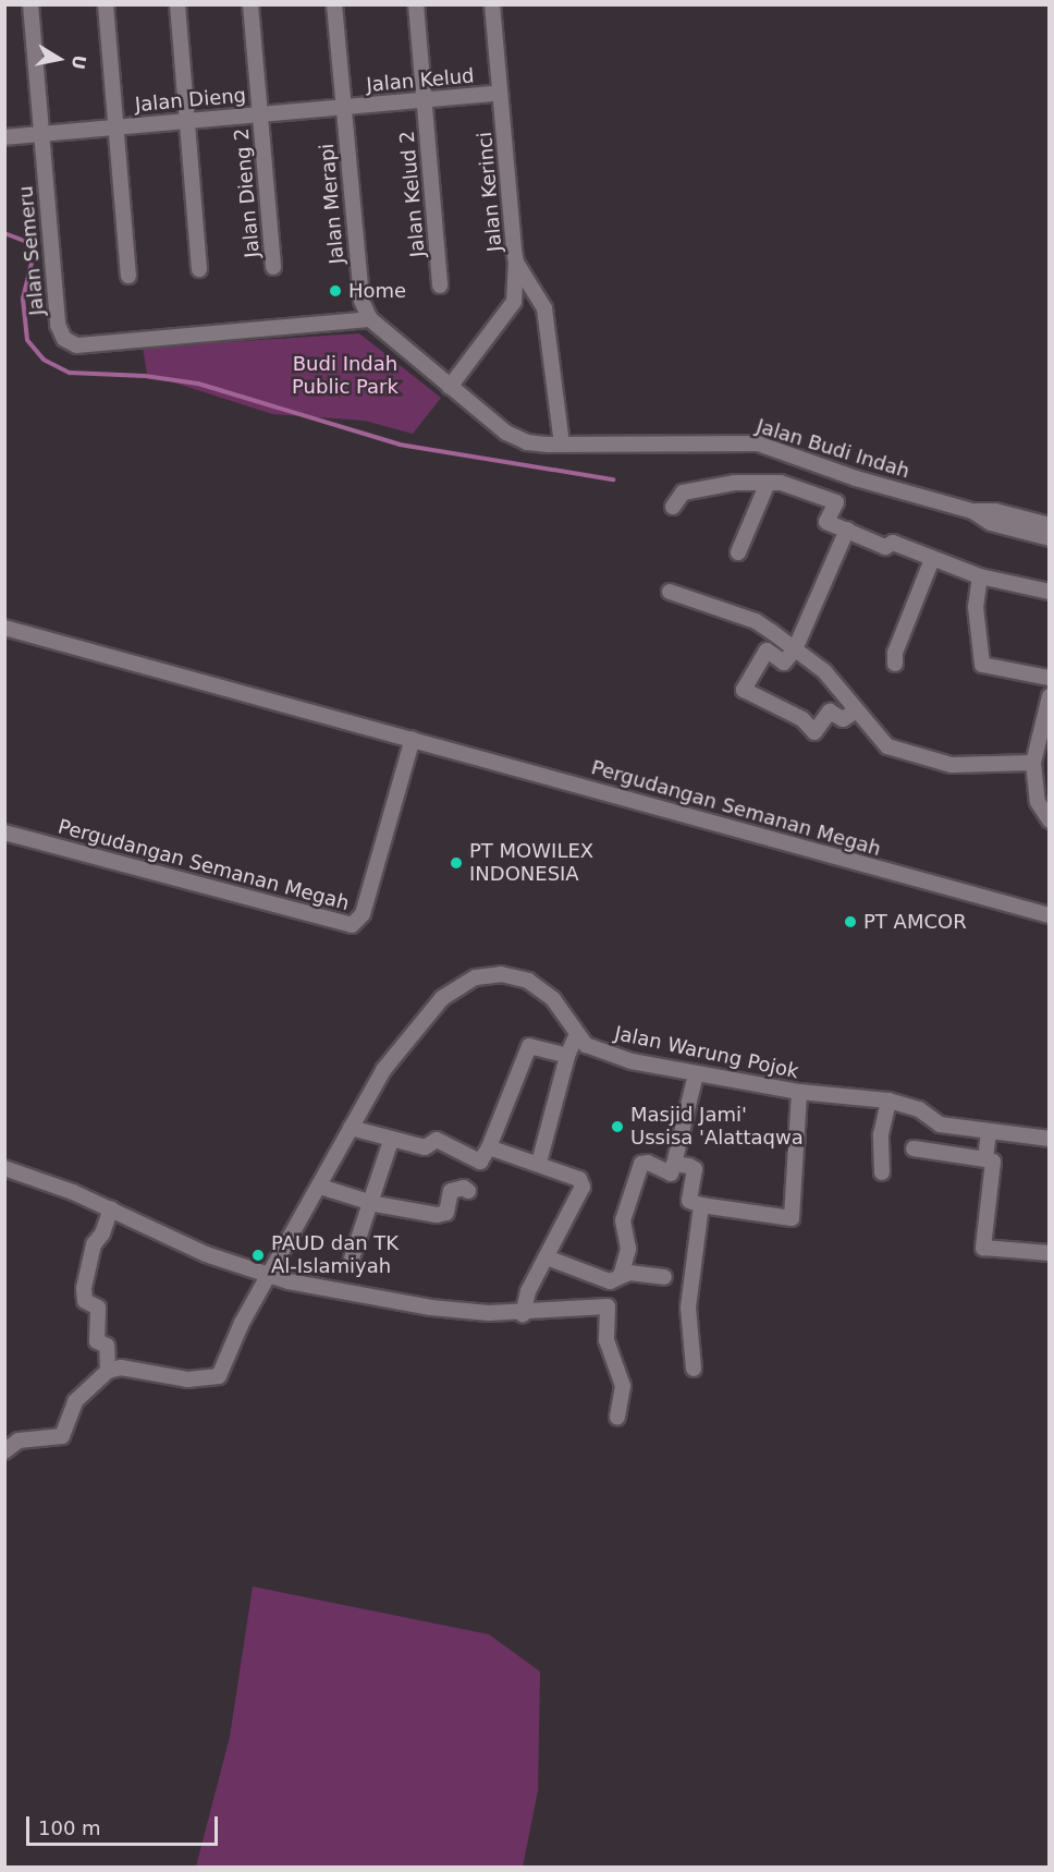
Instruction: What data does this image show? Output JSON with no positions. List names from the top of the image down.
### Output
{
  "streets": {
    "street": [
      "Jalan Kelud",
      "Jalan Dieng",
      "Jalan Kerinci",
      "Jalan Dieng 2",
      "Jalan Kelud 2",
      "Jalan Merapi",
      "Jalan Semeru",
      "Jalan Budi Indah",
      "Pergudangan Semanan Megah",
      "Jalan Warung Pojok"
    ]
  },
  "crossings": [
    ["Jalan Kelud", "Jalan Dieng"],
    ["Jalan Kelud", "Jalan Kerinci"],
    ["Jalan Kelud", "Jalan Kelud 2"],
    ["Jalan Kelud", "Jalan Merapi"],
    ["Jalan Dieng", "Jalan Dieng 2"],
    ["Jalan Dieng", "Jalan Merapi"],
    ["Jalan Dieng", "Jalan Semeru"],
    ["Jalan Kerinci", "Jalan Merapi"],
    ["Jalan Kerinci", "Jalan Budi Indah"],
    ["Jalan Merapi", "Jalan Semeru"],
    ["Jalan Merapi", "Jalan Budi Indah"]
  ],
  "parks": ["Budi Indah Public Park"],
  "places": [
    "Home",
    "PT MOWILEX INDONESIA",
    "PT AMCOR",
    "Masjid Jami' Ussisa 'Alattaqwa",
    "PAUD dan TK Al-Islamiyah"
  ],
  "scale_bar": "100 m",
  "north": "right"
}
